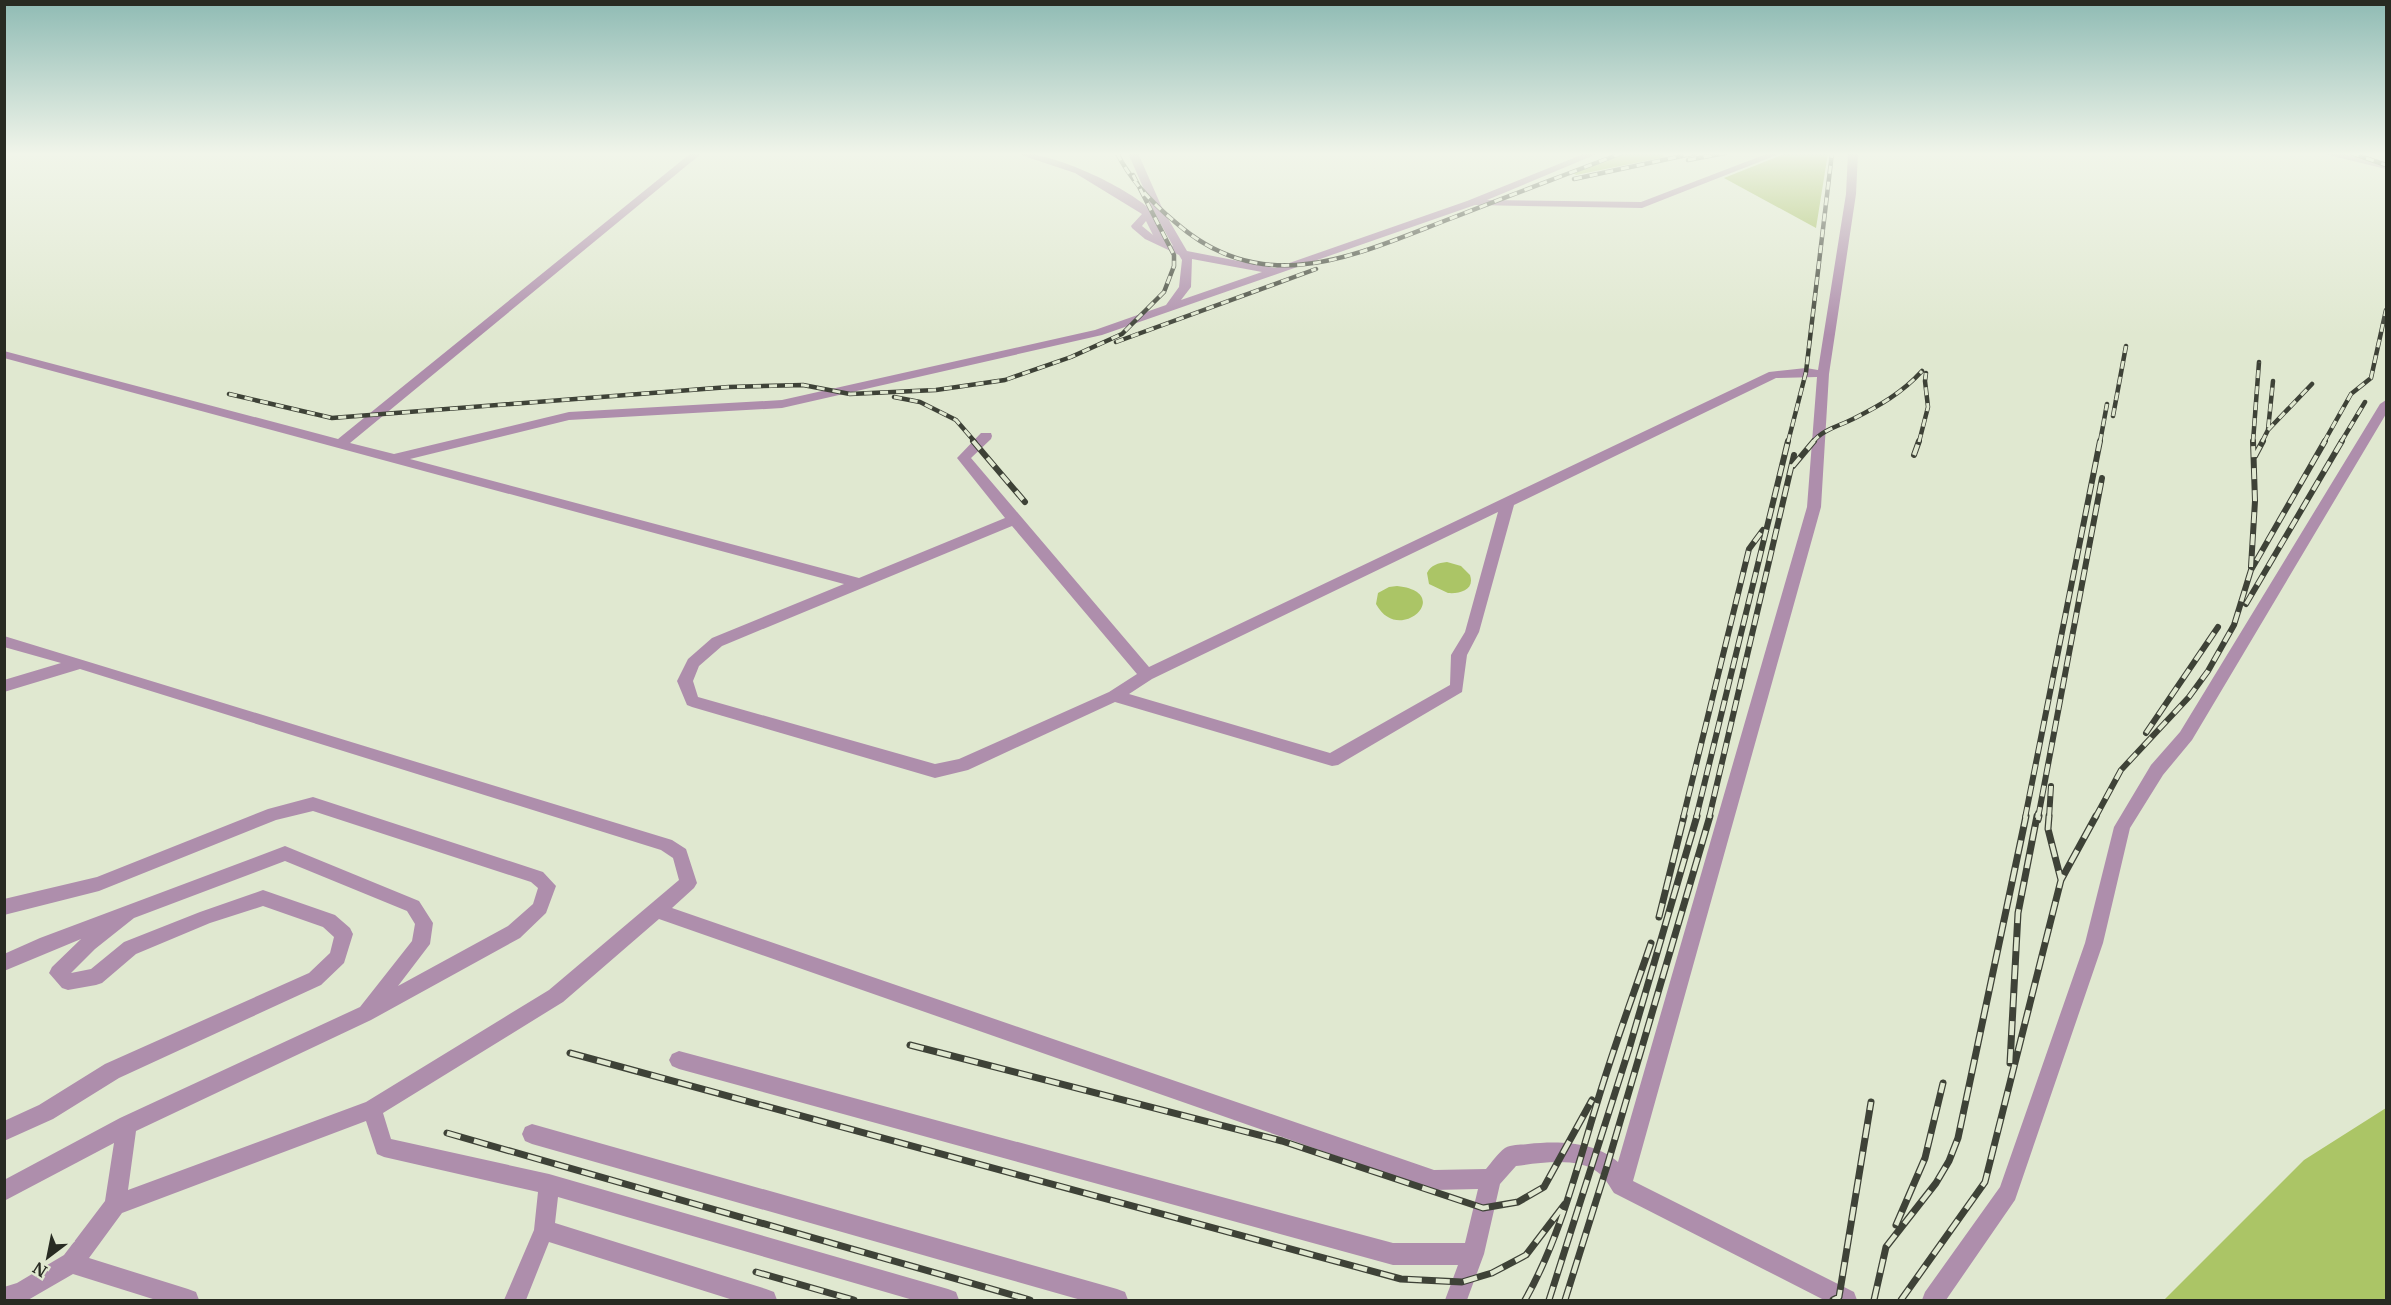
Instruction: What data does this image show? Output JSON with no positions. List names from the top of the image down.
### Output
{
  "north": "bottom left"
}
